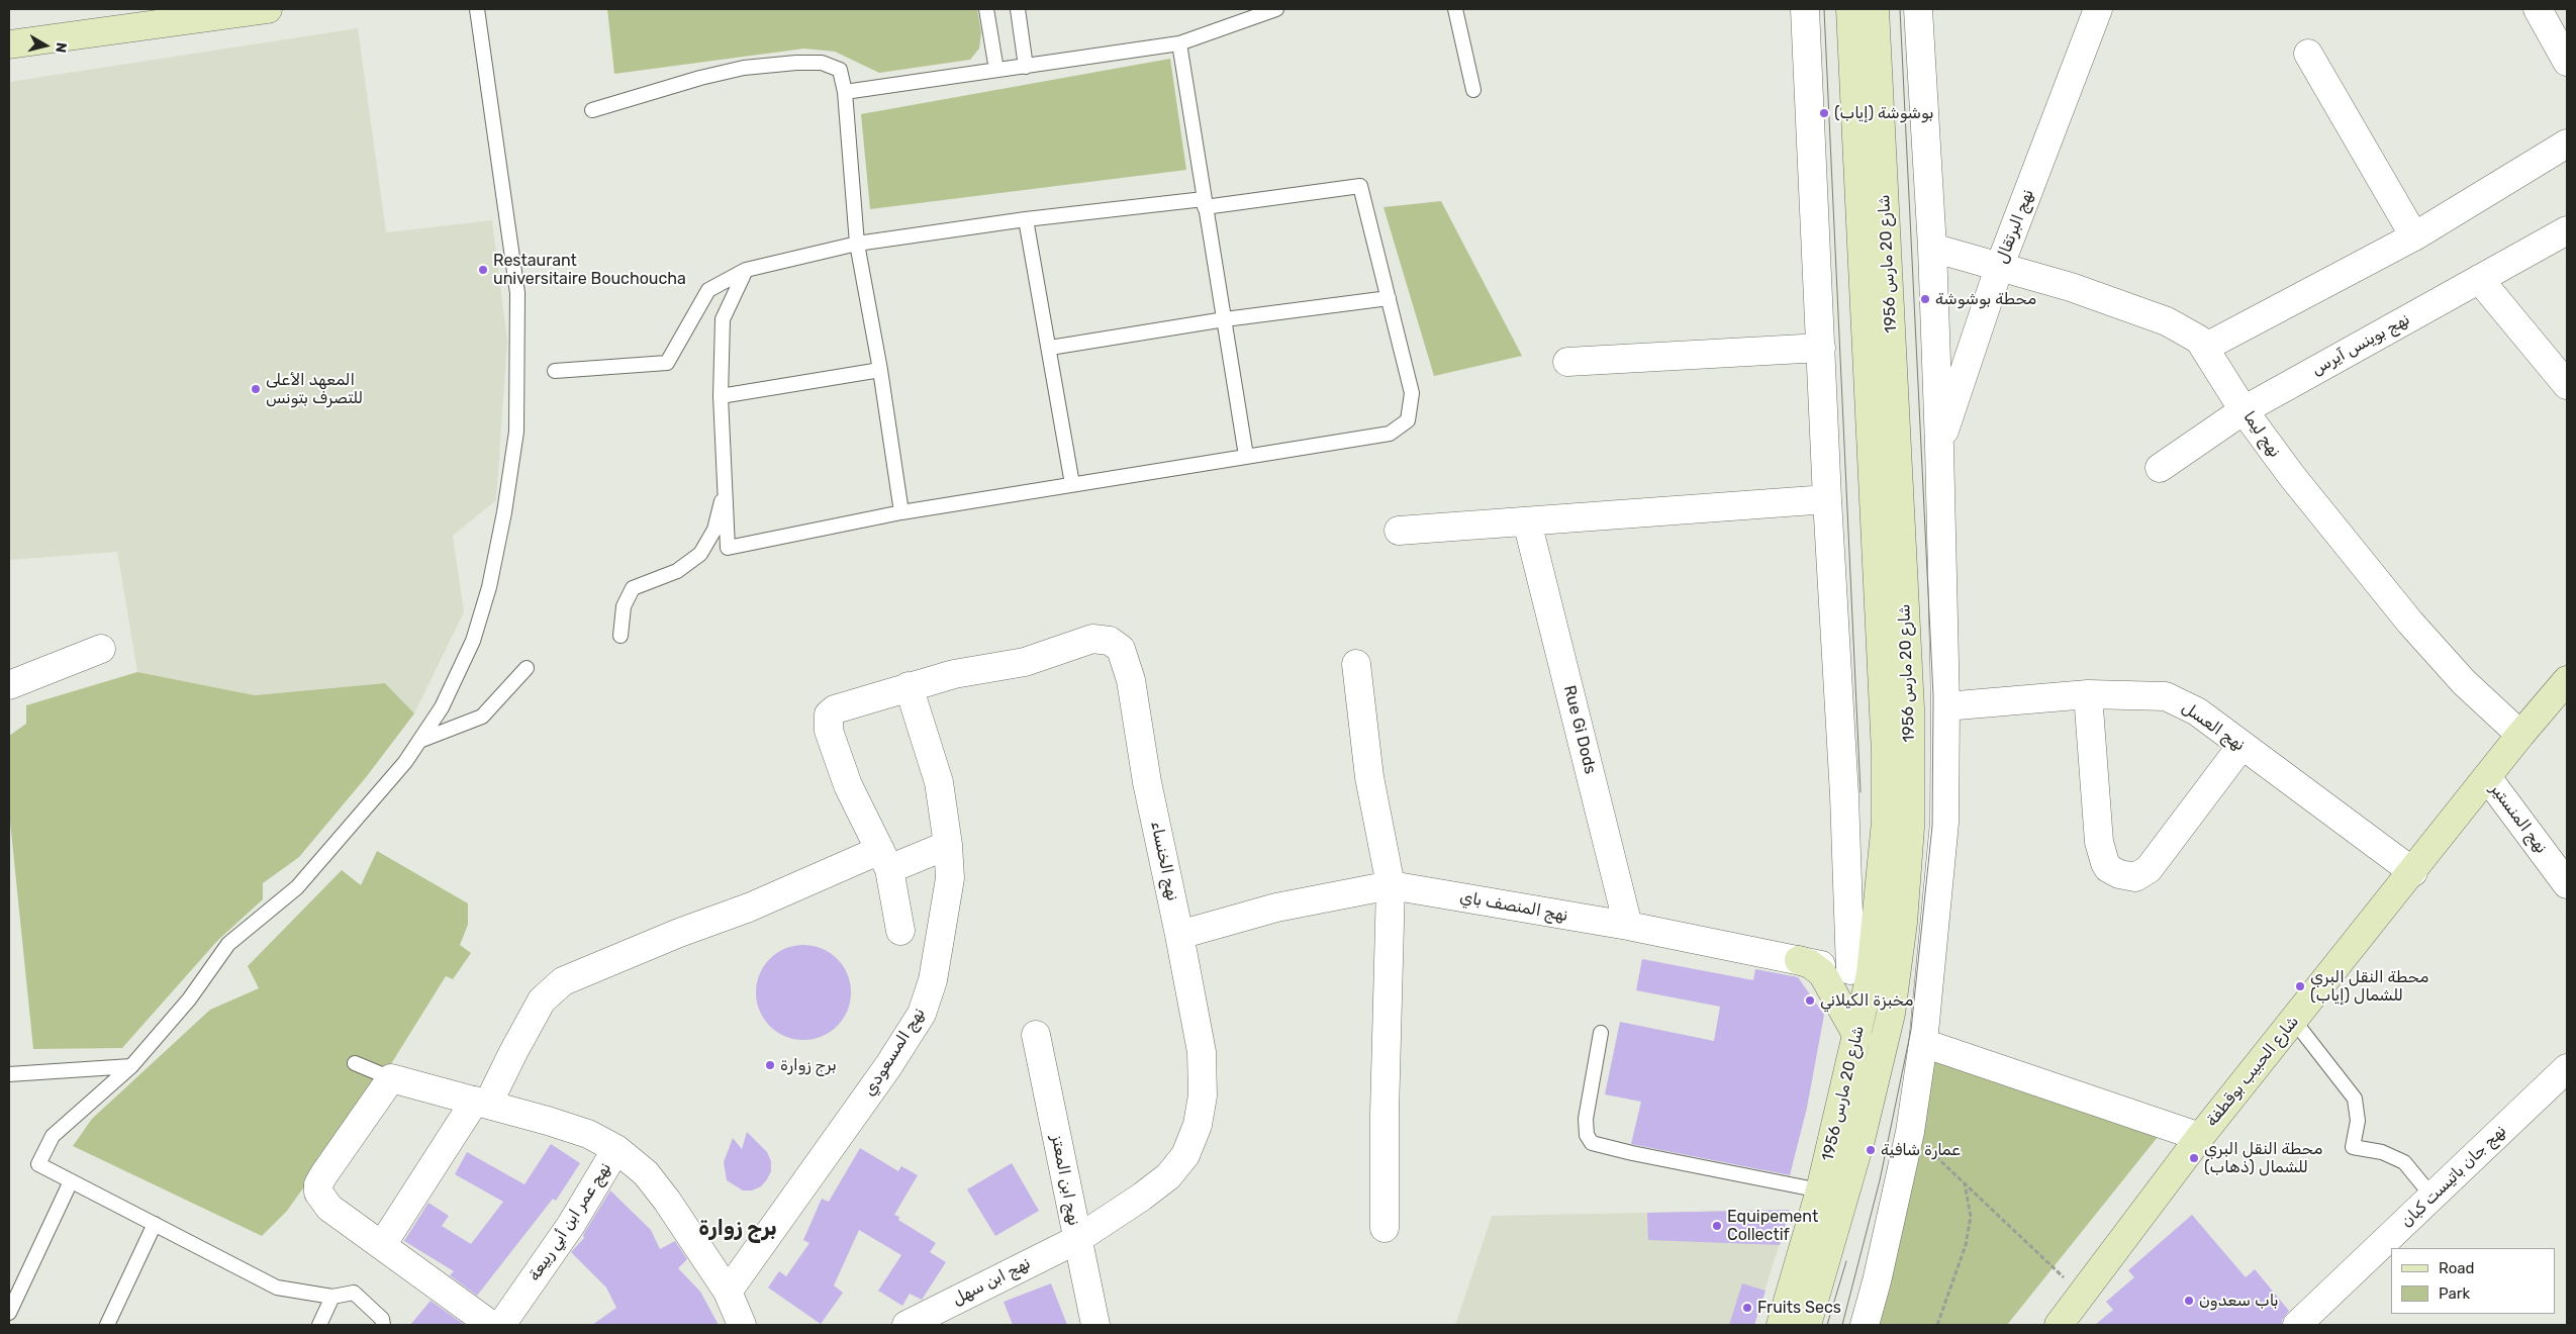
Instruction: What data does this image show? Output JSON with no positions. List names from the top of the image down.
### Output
{
  "streets": {
    "main road": ["شارع 20 مارس 1956", "شارع الحبيب بوقطفة"],
    "street": [
      "نهج البرتقال",
      "نهج بوينس آيرس",
      "نهج ليما",
      "نهج العسل",
      "Rue Gi Dods",
      "نهج المنستير",
      "نهج الخنساء",
      "نهج المنصف باي",
      "نهج المسعودي",
      "نهج جان باتيست كبان",
      "نهج ابن المعتز",
      "نهج عمر ابن أبي ربيعة",
      "نهج ابن سهل"
    ]
  },
  "crossings": [
    ["نهج البرتقال", "نهج ليما"],
    ["شارع 20 مارس 1956", "نهج المنصف باي"],
    ["نهج بوينس آيرس", "نهج ليما"],
    ["نهج ليما", "شارع الحبيب بوقطفة"],
    ["نهج العسل", "شارع الحبيب بوقطفة"],
    ["Rue Gi Dods", "نهج المنصف باي"],
    ["نهج المنستير", "شارع الحبيب بوقطفة"],
    ["نهج الخنساء", "نهج المنصف باي"],
    ["نهج الخنساء", "نهج المسعودي"],
    ["نهج الخنساء", "نهج ابن المعتز"],
    ["نهج الخنساء", "نهج ابن سهل"],
    ["نهج المسعودي", "نهج عمر ابن أبي ربيعة"],
    ["نهج ابن المعتز", "نهج ابن سهل"]
  ],
  "districts": ["برج زوارة"],
  "places": [
    "بوشوشة (إياب)",
    "Restaurant universitaire Bouchoucha",
    "محطة بوشوشة",
    "المعهد الأعلى للتصرف بتونس",
    "محطة النقل البري للشمال (إياب)",
    "مخبزة الكيلاني",
    "برج زوارة",
    "عمارة شافية",
    "محطة النقل البري للشمال (ذهاب)",
    "Equipement Collectif",
    "باب سعدون",
    "Fruits Secs"
  ],
  "legend": ["Road", "Park"],
  "north": "right"
}
